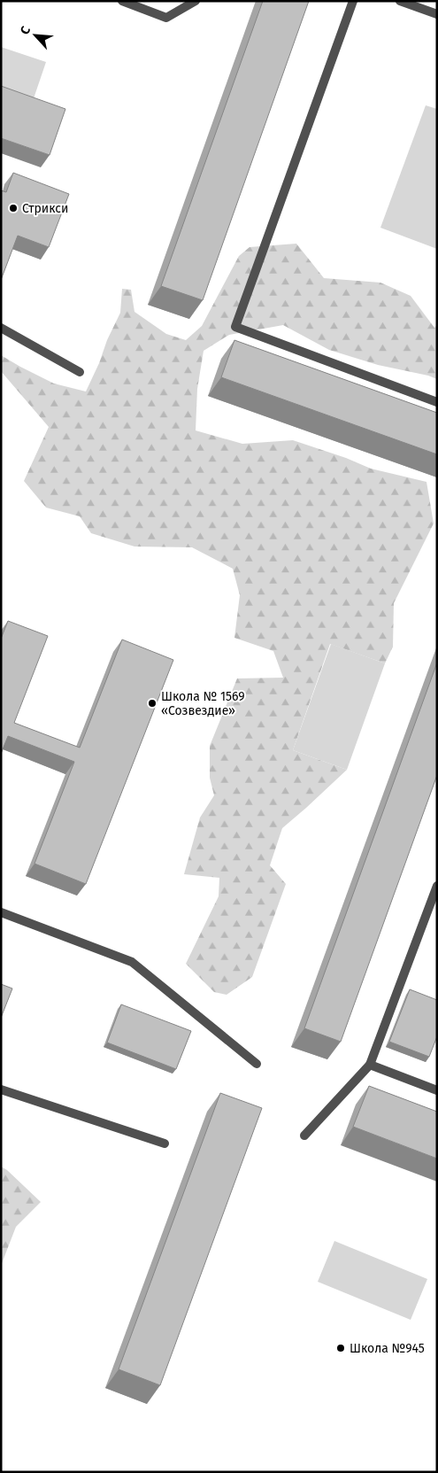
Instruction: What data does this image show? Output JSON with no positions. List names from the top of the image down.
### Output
{
  "places": ["Стрикси", "Школа № 1569 «Созвездие»", "Школа №945"],
  "north": "top left"
}
